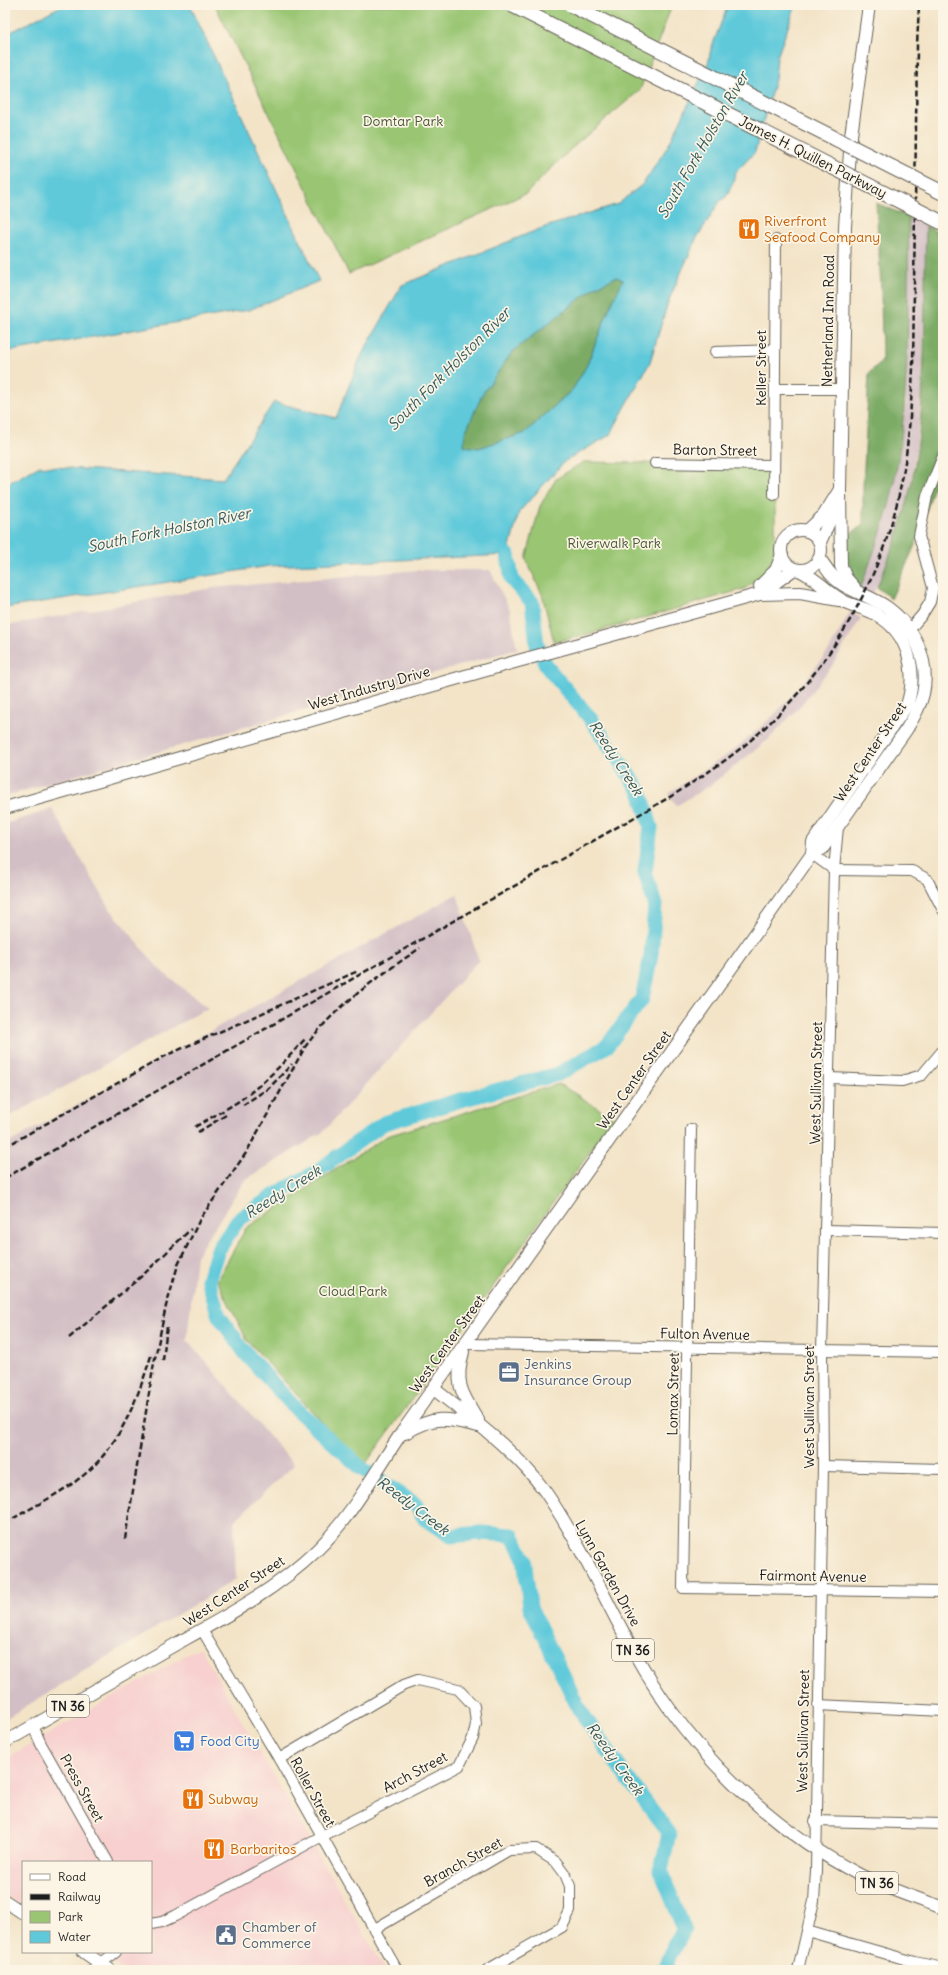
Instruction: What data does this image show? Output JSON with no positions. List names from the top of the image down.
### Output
{
  "streets": {
    "highway": ["James H. Quillen Parkway"],
    "main road": [
      "Netherland Inn Road",
      "West Industry Drive",
      "West Center Street",
      "Lynn Garden Drive",
      "TN 36"
    ],
    "street": [
      "Keller Street",
      "Barton Street",
      "West Sullivan Street",
      "Fulton Avenue",
      "Lomax Street",
      "Fairmont Avenue",
      "Arch Street",
      "Press Street",
      "Roller Street",
      "Branch Street"
    ]
  },
  "crossings": [
    ["Netherland Inn Road", "West Industry Drive"],
    ["Netherland Inn Road", "West Center Street"],
    ["Keller Street", "Barton Street"],
    ["West Industry Drive", "West Center Street"],
    ["West Center Street", "West Sullivan Street"],
    ["West Center Street", "Fulton Avenue"],
    ["West Center Street", "Lynn Garden Drive"],
    ["West Center Street", "Press Street"],
    ["West Center Street", "Roller Street"],
    ["West Sullivan Street", "Fulton Avenue"],
    ["West Sullivan Street", "Lynn Garden Drive"],
    ["West Sullivan Street", "Fairmont Avenue"],
    ["Fulton Avenue", "Lomax Street"],
    ["Lomax Street", "Fairmont Avenue"],
    ["Arch Street", "Roller Street"],
    ["Roller Street", "Branch Street"]
  ],
  "water": ["South Fork Holston River", "Reedy Creek"],
  "parks": ["Domtar Park", "Riverwalk Park", "Cloud Park"],
  "places": {
    "restaurant": ["Riverfront Seafood Company", "Subway", "Barbaritos"],
    "office": ["Jenkins Insurance Group"],
    "supermarket": ["Food City"],
    "public building": ["Chamber of Commerce"]
  },
  "legend": [
    "Road",
    "Railway",
    "Park",
    "Water"
  ]
}
